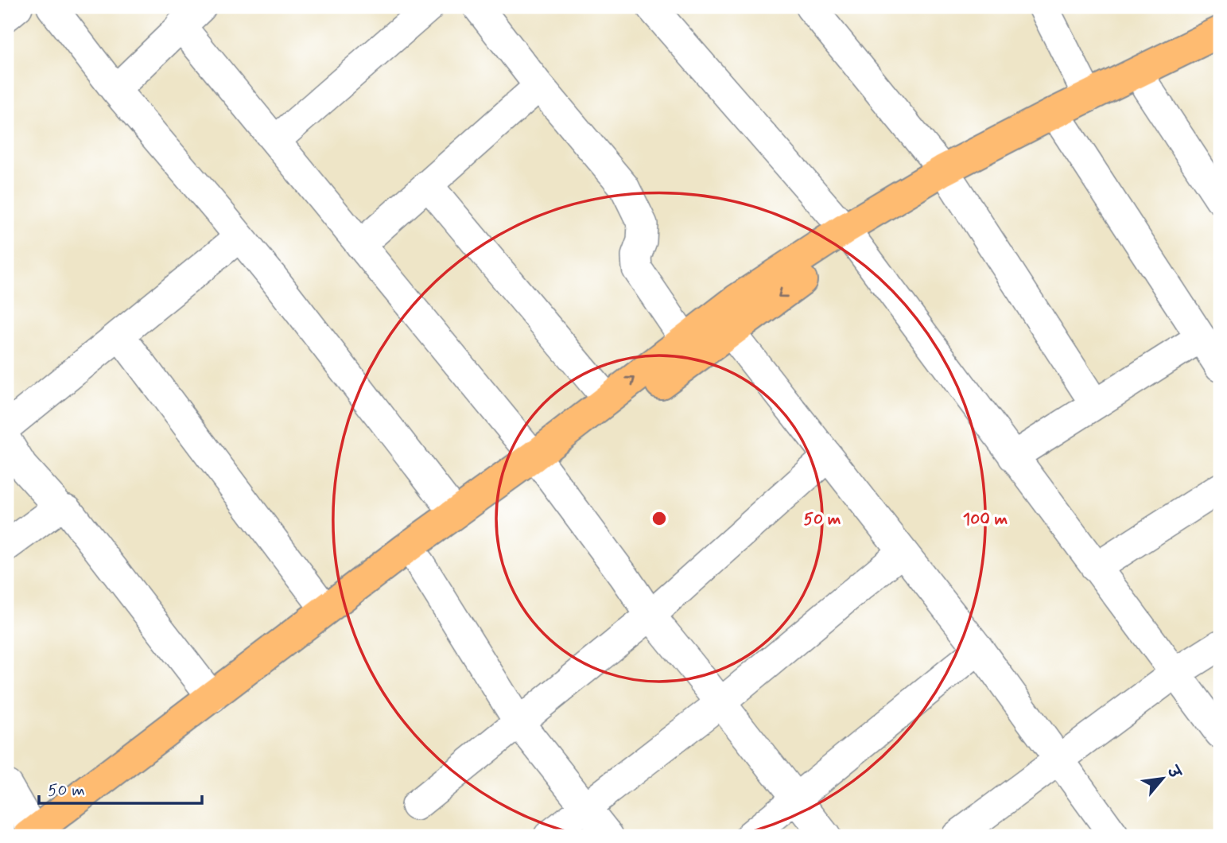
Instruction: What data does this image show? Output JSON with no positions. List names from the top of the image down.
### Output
{
  "scale_bar": "50 m",
  "north": "top right",
  "rings": ["50 m", "100 m"]
}
